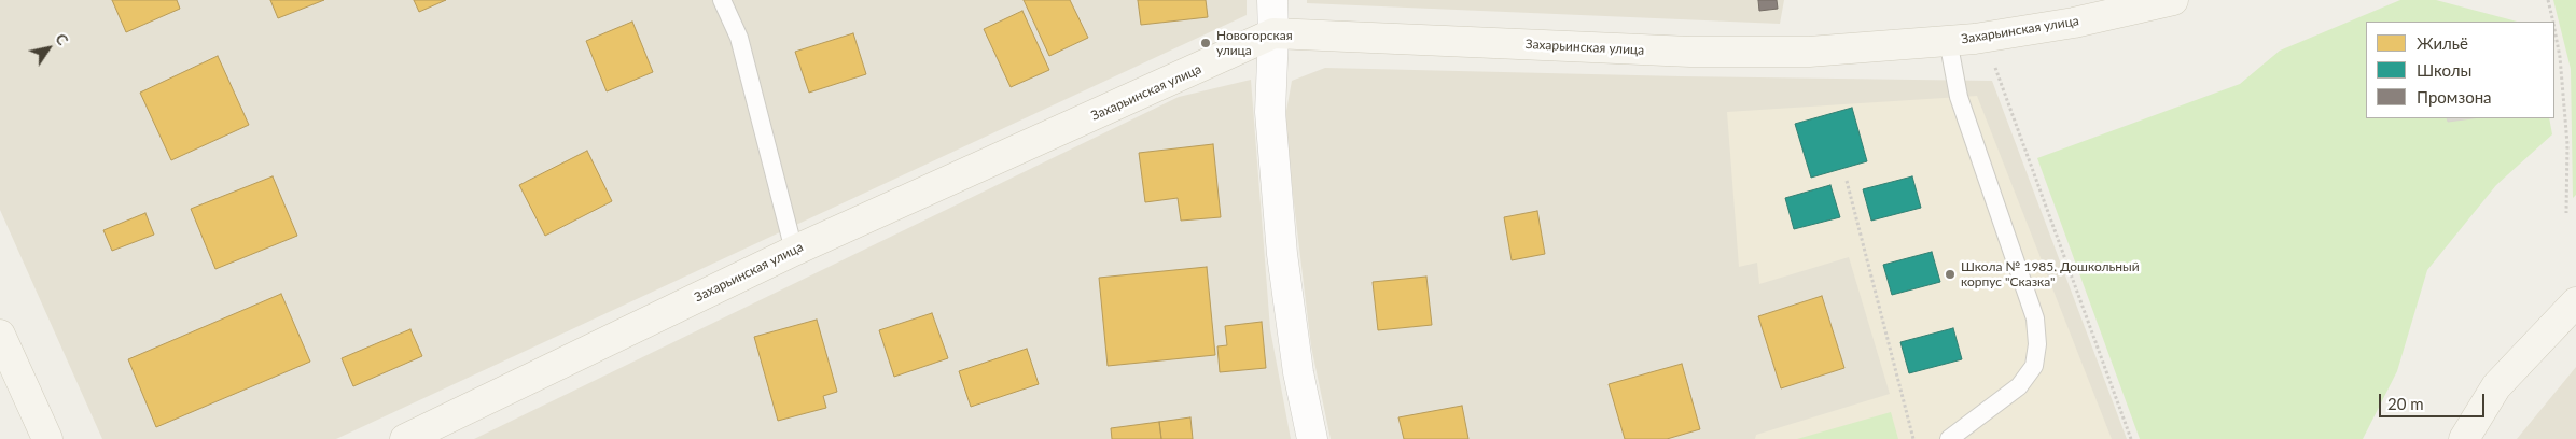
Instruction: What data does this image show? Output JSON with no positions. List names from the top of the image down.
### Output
{
  "streets": {
    "street": ["Захарьинская улица"]
  },
  "places": ["Новогорская улица", "Школа № 1985. Дошкольный корпус \"Сказка\""],
  "legend": ["Жильё", "Школы", "Промзона"],
  "scale_bar": "20 m",
  "north": "top right"
}
